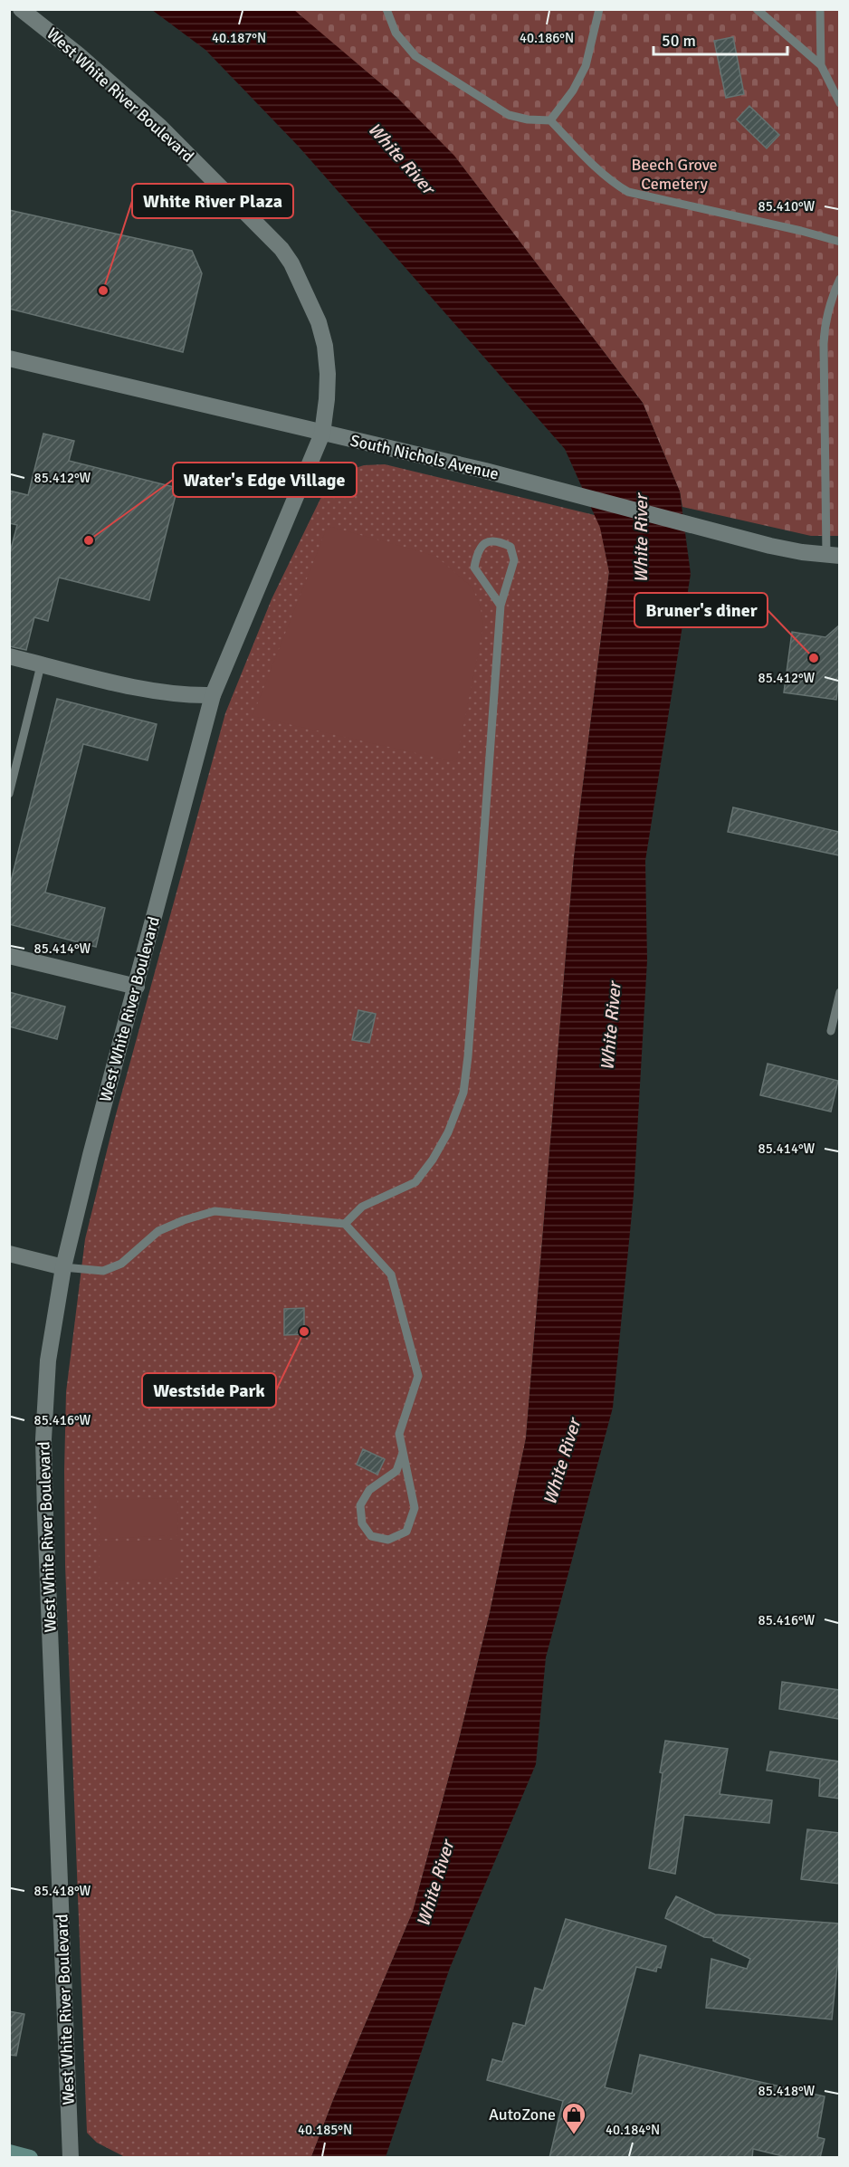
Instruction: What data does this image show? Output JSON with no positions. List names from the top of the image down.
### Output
{
  "streets": {
    "street": ["West White River Boulevard", "South Nichols Avenue"]
  },
  "crossings": [
    ["West White River Boulevard", "South Nichols Avenue"]
  ],
  "water": ["White River"],
  "parks": ["Beech Grove Cemetery"],
  "places": {
    "other": [
      "White River Plaza",
      "Water's Edge Village",
      "Bruner's diner",
      "Westside Park"
    ],
    "shop": ["AutoZone"]
  },
  "scale_bar": "50 m",
  "coordinates": [
    "40.187°N",
    "40.186°N",
    "85.410°W",
    "85.412°W",
    "85.414°W",
    "85.416°W",
    "85.418°W",
    "40.185°N",
    "40.184°N"
  ]
}
